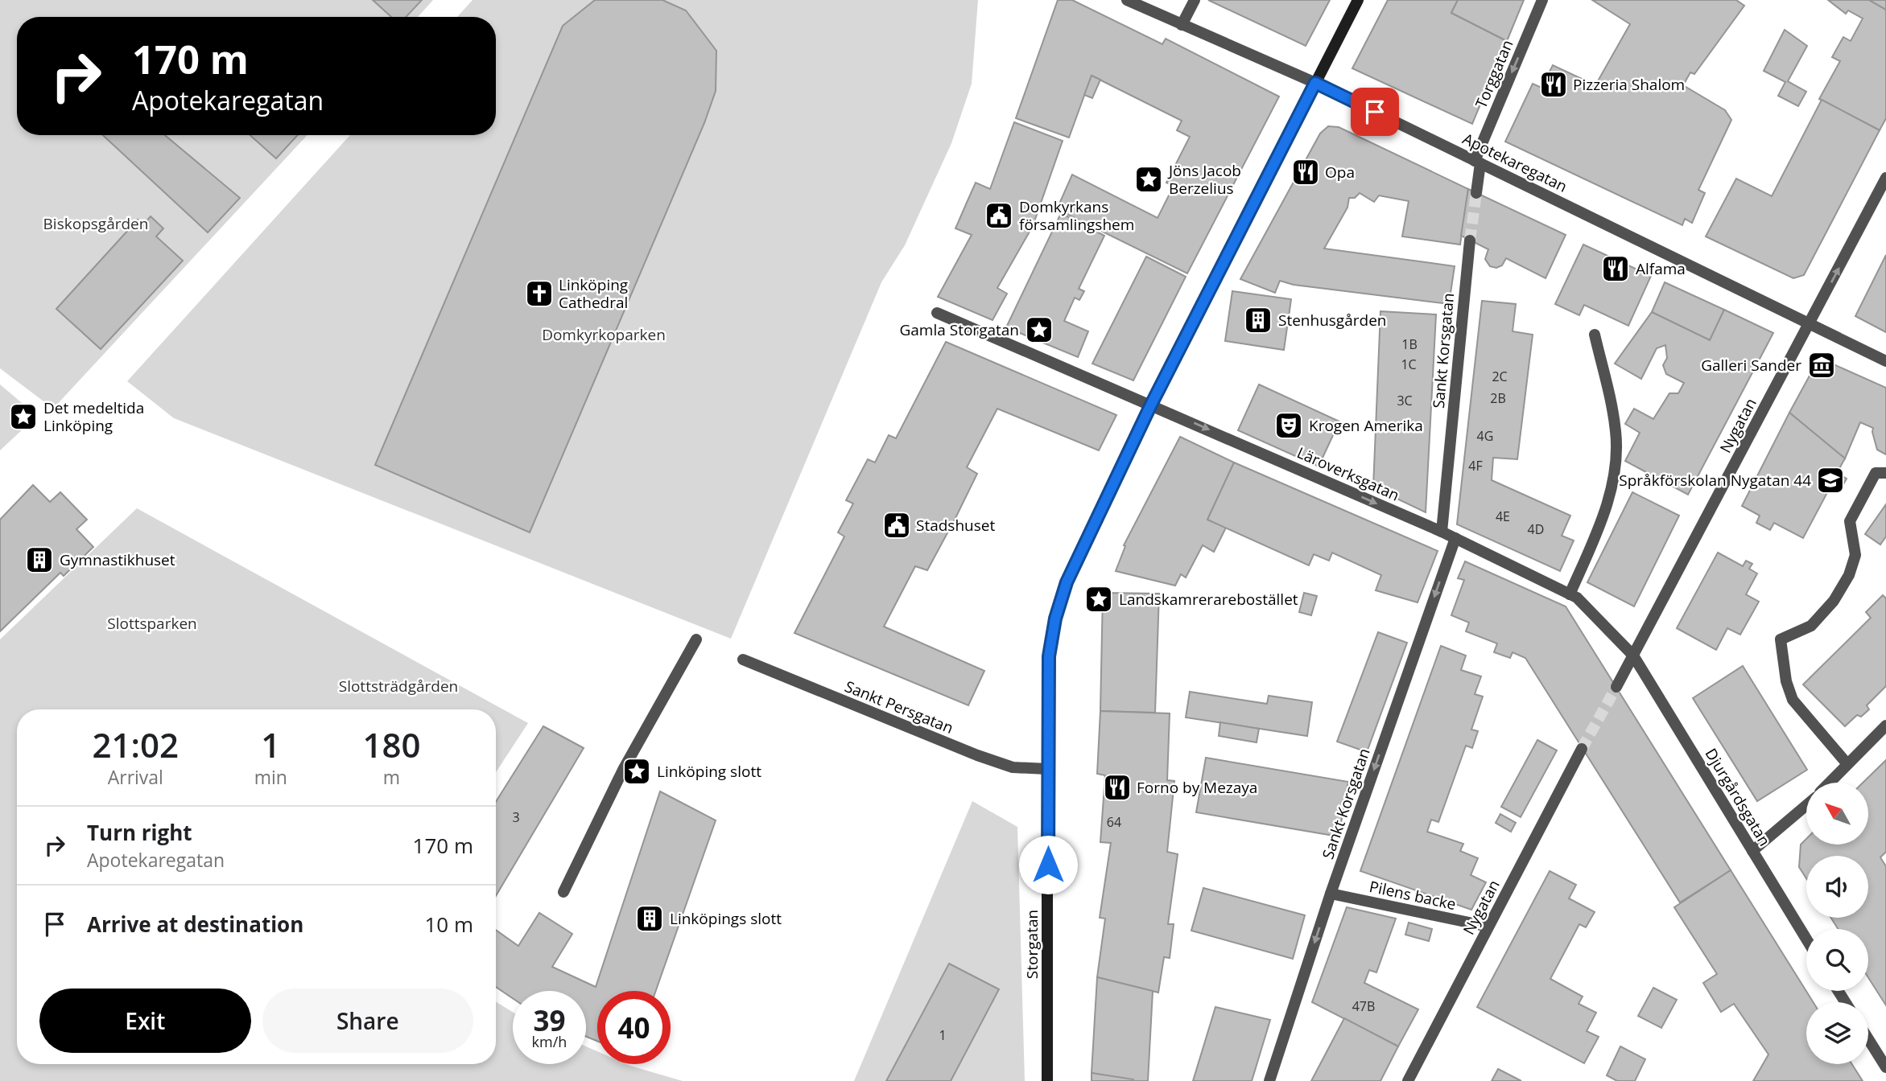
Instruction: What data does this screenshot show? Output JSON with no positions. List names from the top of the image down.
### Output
{
  "streets": {
    "street": [
      "Torggatan",
      "Apotekaregatan",
      "Sankt Korsgatan",
      "Nygatan",
      "Läroverksgatan",
      "Sankt Persgatan",
      "Djurgårdsgatan",
      "Pilens backe",
      "Storgatan"
    ]
  },
  "crossings": [
    ["Torggatan", "Apotekaregatan"],
    ["Apotekaregatan", "Nygatan"],
    ["Apotekaregatan", "Storgatan"],
    ["Sankt Korsgatan", "Läroverksgatan"],
    ["Sankt Korsgatan", "Pilens backe"],
    ["Nygatan", "Läroverksgatan"],
    ["Nygatan", "Djurgårdsgatan"],
    ["Nygatan", "Pilens backe"],
    ["Läroverksgatan", "Djurgårdsgatan"],
    ["Läroverksgatan", "Storgatan"],
    ["Sankt Persgatan", "Storgatan"]
  ],
  "one_way": ["Torggatan", "Sankt Korsgatan", "Läroverksgatan"],
  "parks": [
    "Biskopsgården",
    "Domkyrkoparken",
    "Slottsparken",
    "Slottsträdgården"
  ],
  "places": {
    "restaurant": [
      "Pizzeria Shalom",
      "Opa",
      "Alfama",
      "Forno by Mezaya"
    ],
    "place": [
      "Jöns Jacob Berzelius",
      "Gamla Storgatan",
      "Det medeltida Linköping",
      "Landskamrerarebostället",
      "Linköping slott"
    ],
    "public building": ["Domkyrkans församlingshem", "Stadshuset"],
    "church": ["Linköping Cathedral"],
    "building": ["Stenhusgården", "Gymnastikhuset", "Linköpings slott"],
    "museum": ["Galleri Sander"],
    "theatre": ["Krogen Amerika"],
    "school or university": ["Språkförskolan Nygatan 44"]
  },
  "house_numbers": [
    "1B",
    "1C",
    "2C",
    "2B",
    "3C",
    "4G",
    "4F",
    "4E",
    "4D",
    "3",
    "64",
    "47B",
    "1"
  ],
  "north": "top left",
  "page": {
    "turn": ["170 m", "Apotekaregatan"],
    "eta": [
      "21:02",
      "Arrival",
      "1",
      "min",
      "180",
      "m"
    ],
    "list": [
      {
        "name": "Turn right",
        "note": "Apotekaregatan",
        "value": "170 m"
      },
      {
        "name": "Arrive at destination",
        "value": "10 m"
      }
    ],
    "buttons": ["Exit", "Share"],
    "speed": "39 km/h",
    "limit": "40"
  }
}
